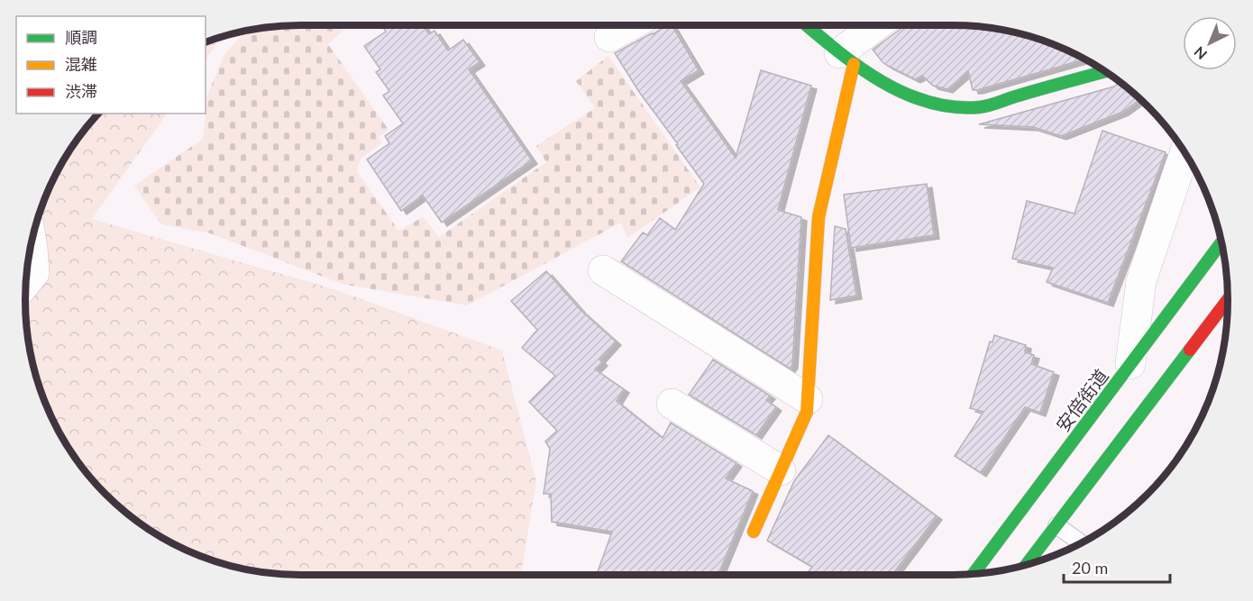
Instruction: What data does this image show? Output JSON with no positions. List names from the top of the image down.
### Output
{
  "streets": {
    "street": ["安倍街道"]
  },
  "legend": ["順調", "混雑", "渋滞"],
  "scale_bar": "20 m",
  "north": "bottom left"
}
